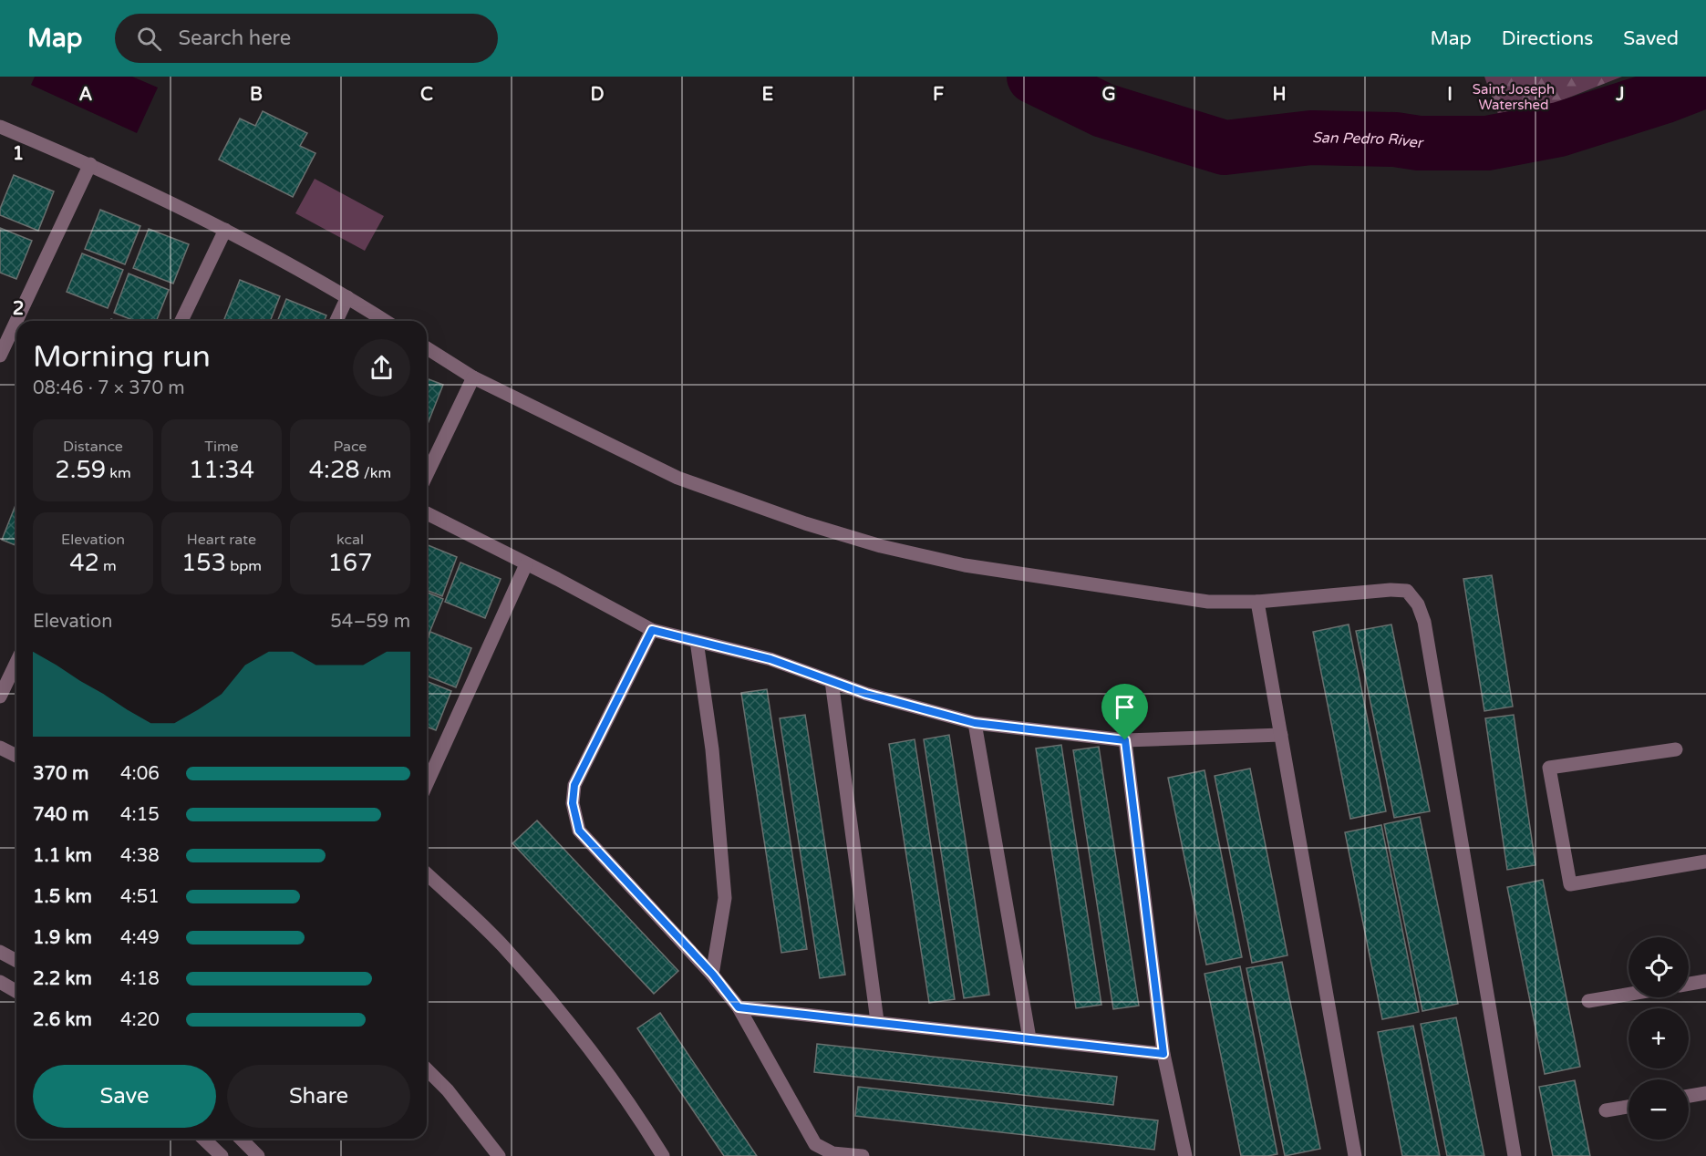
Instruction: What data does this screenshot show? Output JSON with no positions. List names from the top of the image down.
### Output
{
  "water": ["San Pedro River"],
  "parks": ["Saint Joseph Watershed"],
  "page": {
    "header": "Map",
    "search": "Search here",
    "nav": ["Map", "Directions", "Saved"],
    "heading": ["Morning run", "08:46 · 7 × 370 m"],
    "stats": [
      ["Distance", "2.59 km"],
      ["Time", "11:34"],
      ["Pace", "4:28 /km"],
      ["Elevation", "42 m"],
      ["Heart rate", "153 bpm"],
      ["kcal", "167"]
    ],
    "chart": ["Elevation", "54–59 m"],
    "list": [
      {
        "name": "370 m",
        "note": "4:06"
      },
      {
        "name": "740 m",
        "note": "4:15"
      },
      {
        "name": "1.1 km",
        "note": "4:38"
      },
      {
        "name": "1.5 km",
        "note": "4:51"
      },
      {
        "name": "1.9 km",
        "note": "4:49"
      },
      {
        "name": "2.2 km",
        "note": "4:18"
      },
      {
        "name": "2.6 km",
        "note": "4:20"
      }
    ],
    "map_buttons": ["+", "−"],
    "buttons": ["Save", "Share"]
  },
  "grid": {
    "columns": [
      "A",
      "B",
      "C",
      "D",
      "E",
      "F",
      "G",
      "H",
      "I",
      "J"
    ],
    "rows": ["1", "2"]
  }
}
